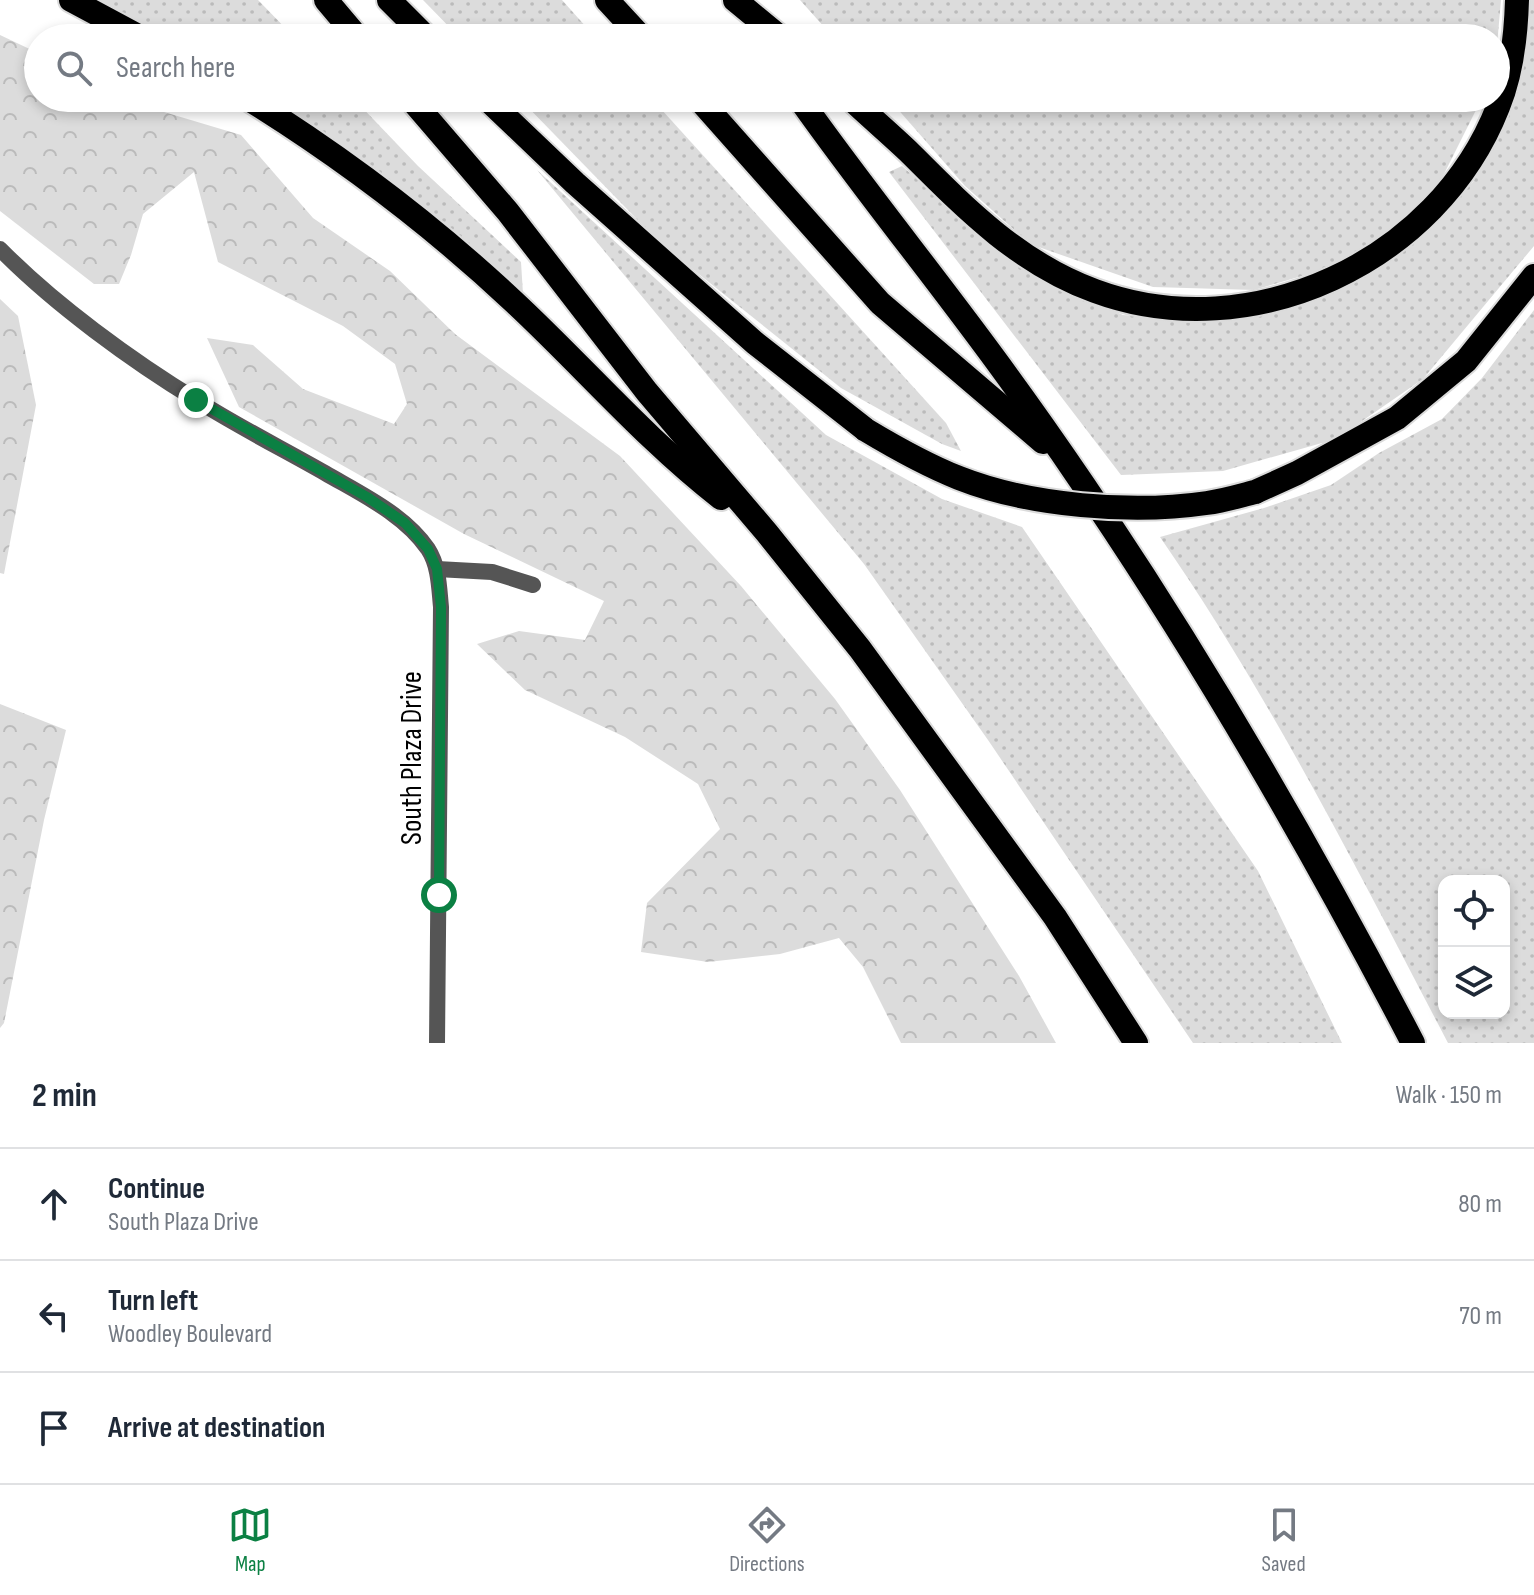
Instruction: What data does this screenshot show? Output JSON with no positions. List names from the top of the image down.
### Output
{
  "streets": {
    "street": ["South Plaza Drive"]
  },
  "page": {
    "search": "Search here",
    "heading": ["2 min", "Walk · 150 m"],
    "list": [
      ["Continue", "South Plaza Drive", "80 m"],
      ["Turn left", "Woodley Boulevard", "70 m"],
      "Arrive at destination"
    ],
    "nav": ["Map", "Directions", "Saved"]
  }
}
